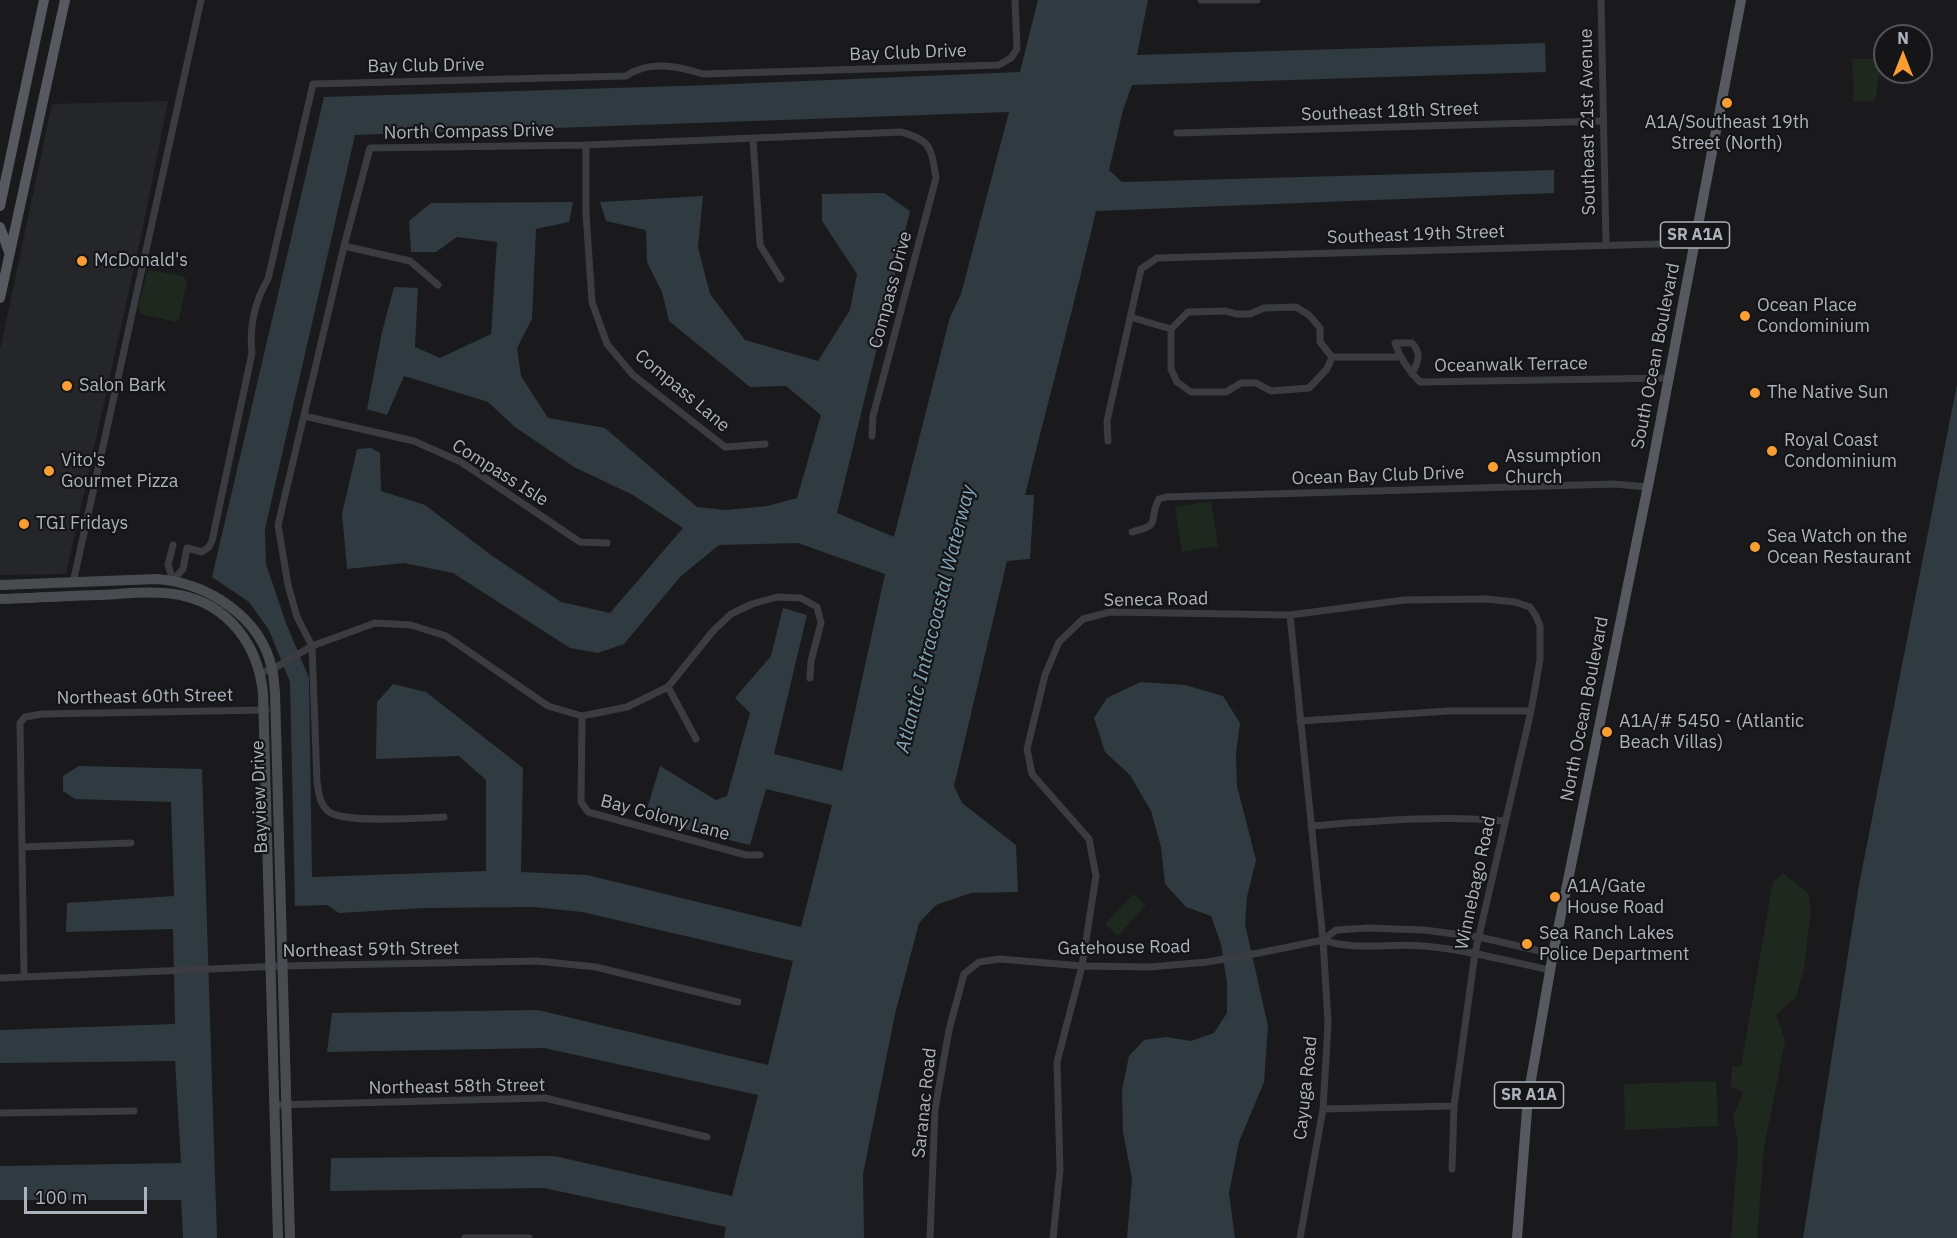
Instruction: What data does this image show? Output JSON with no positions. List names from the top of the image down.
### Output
{
  "streets": {
    "main road": ["SR A1A", "South Ocean Boulevard", "North Ocean Boulevard"],
    "street": [
      "Bay Club Drive",
      "Southeast 18th Street",
      "Southeast 21st Avenue",
      "North Compass Drive",
      "Southeast 19th Street",
      "Compass Drive",
      "Oceanwalk Terrace",
      "Compass Lane",
      "Compass Isle",
      "Ocean Bay Club Drive",
      "Seneca Road",
      "Northeast 60th Street",
      "Bayview Drive",
      "Bay Colony Lane",
      "Winnebago Road",
      "Gatehouse Road",
      "Northeast 59th Street",
      "Northeast 58th Street",
      "Cayuga Road",
      "Saranac Road"
    ]
  },
  "crossings": [
    ["Bay Club Drive", "Bayview Drive"],
    ["Southeast 18th Street", "Southeast 21st Avenue"],
    ["Southeast 21st Avenue", "Southeast 19th Street"],
    ["North Compass Drive", "Compass Drive"],
    ["North Compass Drive", "Compass Lane"],
    ["North Compass Drive", "Compass Isle"],
    ["Southeast 19th Street", "South Ocean Boulevard"],
    ["SR A1A", "North Ocean Boulevard"],
    ["SR A1A", "Gatehouse Road"],
    ["South Ocean Boulevard", "Oceanwalk Terrace"],
    ["South Ocean Boulevard", "North Ocean Boulevard"],
    ["Ocean Bay Club Drive", "North Ocean Boulevard"],
    ["Seneca Road", "Winnebago Road"],
    ["Seneca Road", "Gatehouse Road"],
    ["Northeast 60th Street", "Bayview Drive"],
    ["North Ocean Boulevard", "Gatehouse Road"],
    ["Bayview Drive", "Northeast 59th Street"],
    ["Bayview Drive", "Northeast 58th Street"],
    ["Winnebago Road", "Gatehouse Road"],
    ["Gatehouse Road", "Cayuga Road"],
    ["Gatehouse Road", "Saranac Road"]
  ],
  "water": ["Atlantic Intracoastal Waterway"],
  "places": [
    "A1A/Southeast 19th Street (North)",
    "McDonald's",
    "Ocean Place Condominium",
    "Salon Bark",
    "The Native Sun",
    "Royal Coast Condominium",
    "Assumption Church",
    "Vito's Gourmet Pizza",
    "TGI Fridays",
    "Sea Watch on the Ocean Restaurant",
    "A1A/# 5450 - (Atlantic Beach Villas)",
    "A1A/Gate House Road",
    "Sea Ranch Lakes Police Department"
  ],
  "scale_bar": "100 m",
  "north": "top"
}
